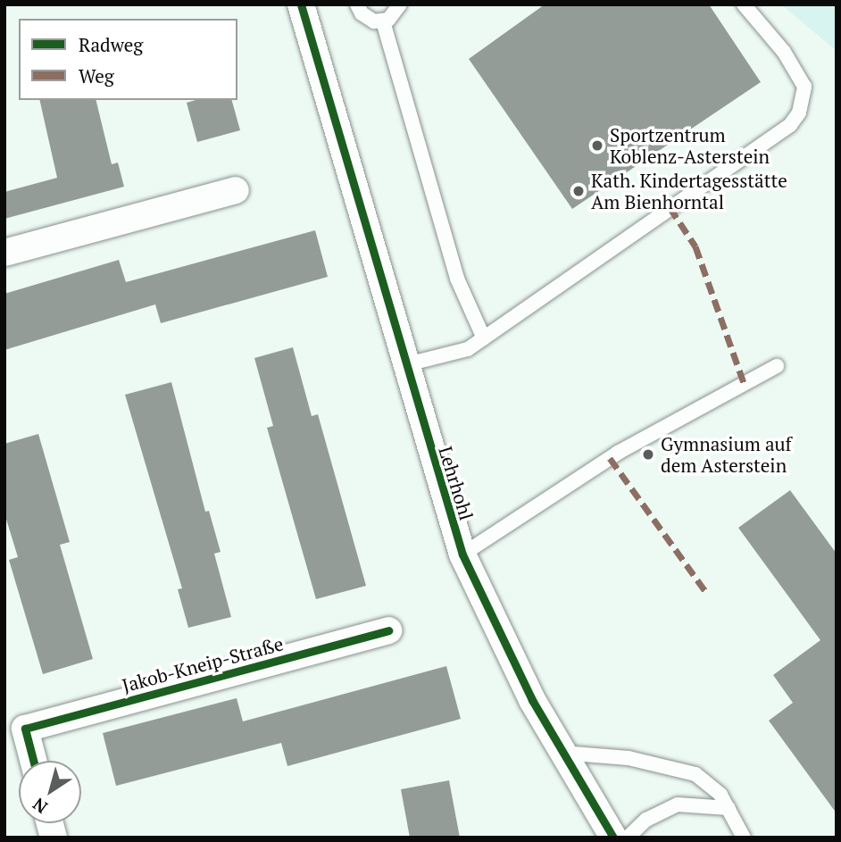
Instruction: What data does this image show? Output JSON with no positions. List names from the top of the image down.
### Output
{
  "streets": {
    "street": ["Lehrhohl", "Jakob-Kneip-Straße"]
  },
  "places": ["Sportzentrum Koblenz-Asterstein", "Kath. Kindertagesstätte Am Bienhorntal", "Gymnasium auf dem Asterstein"],
  "legend": ["Radweg", "Weg"],
  "north": "bottom left"
}
